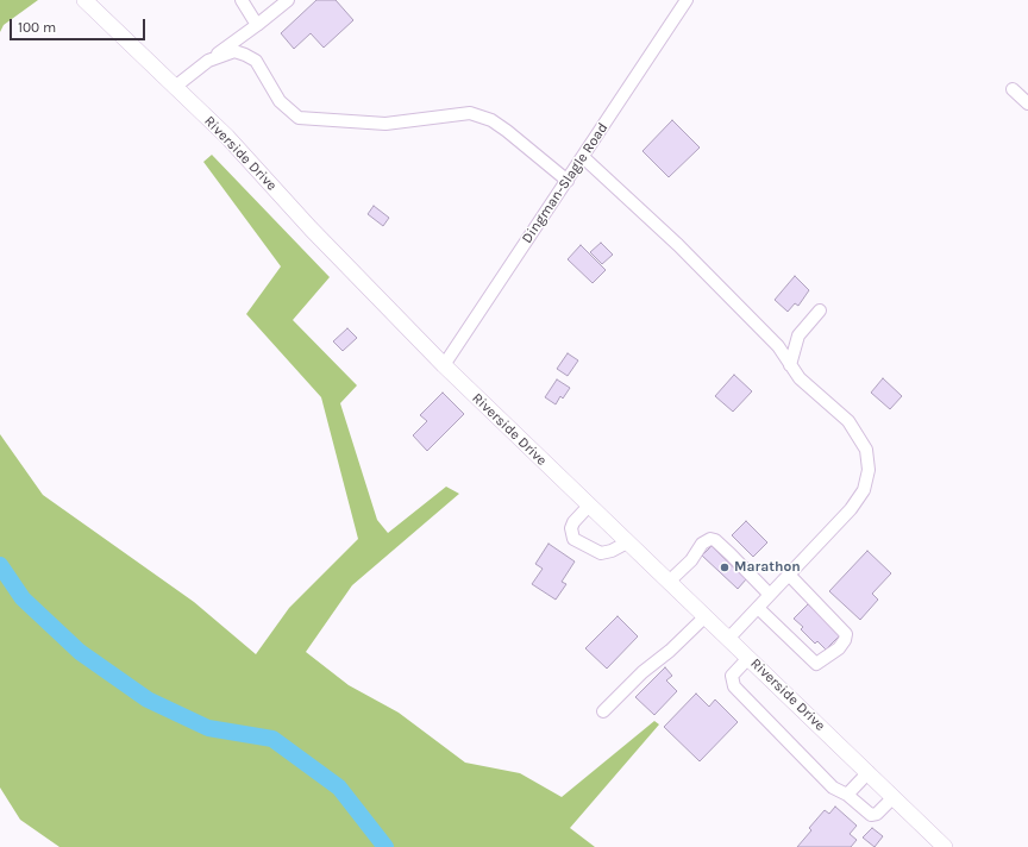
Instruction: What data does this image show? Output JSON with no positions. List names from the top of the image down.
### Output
{
  "streets": {
    "main road": ["Riverside Drive"],
    "street": ["Dingman-Slagle Road"]
  },
  "crossings": [
    ["Riverside Drive", "Dingman-Slagle Road"]
  ],
  "places": ["Marathon"],
  "scale_bar": "100 m"
}
